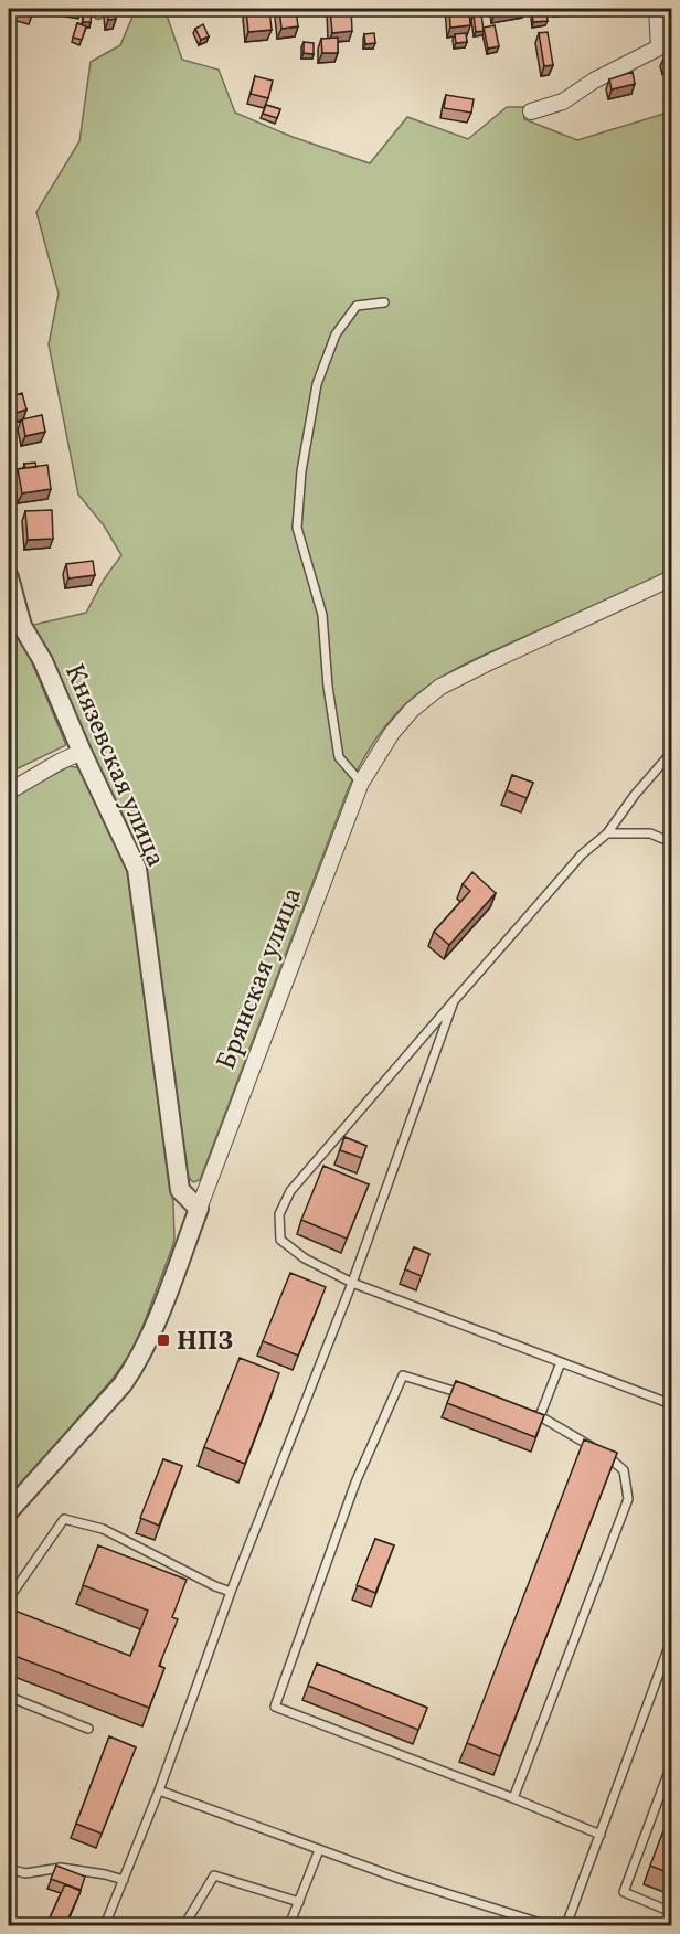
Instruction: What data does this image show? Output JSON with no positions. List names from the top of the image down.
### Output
{
  "streets": {
    "street": ["Князевская улица", "Брянская улица"]
  },
  "crossings": [
    ["Князевская улица", "Брянская улица"]
  ],
  "places": {
    "transit": ["НПЗ"]
  }
}
